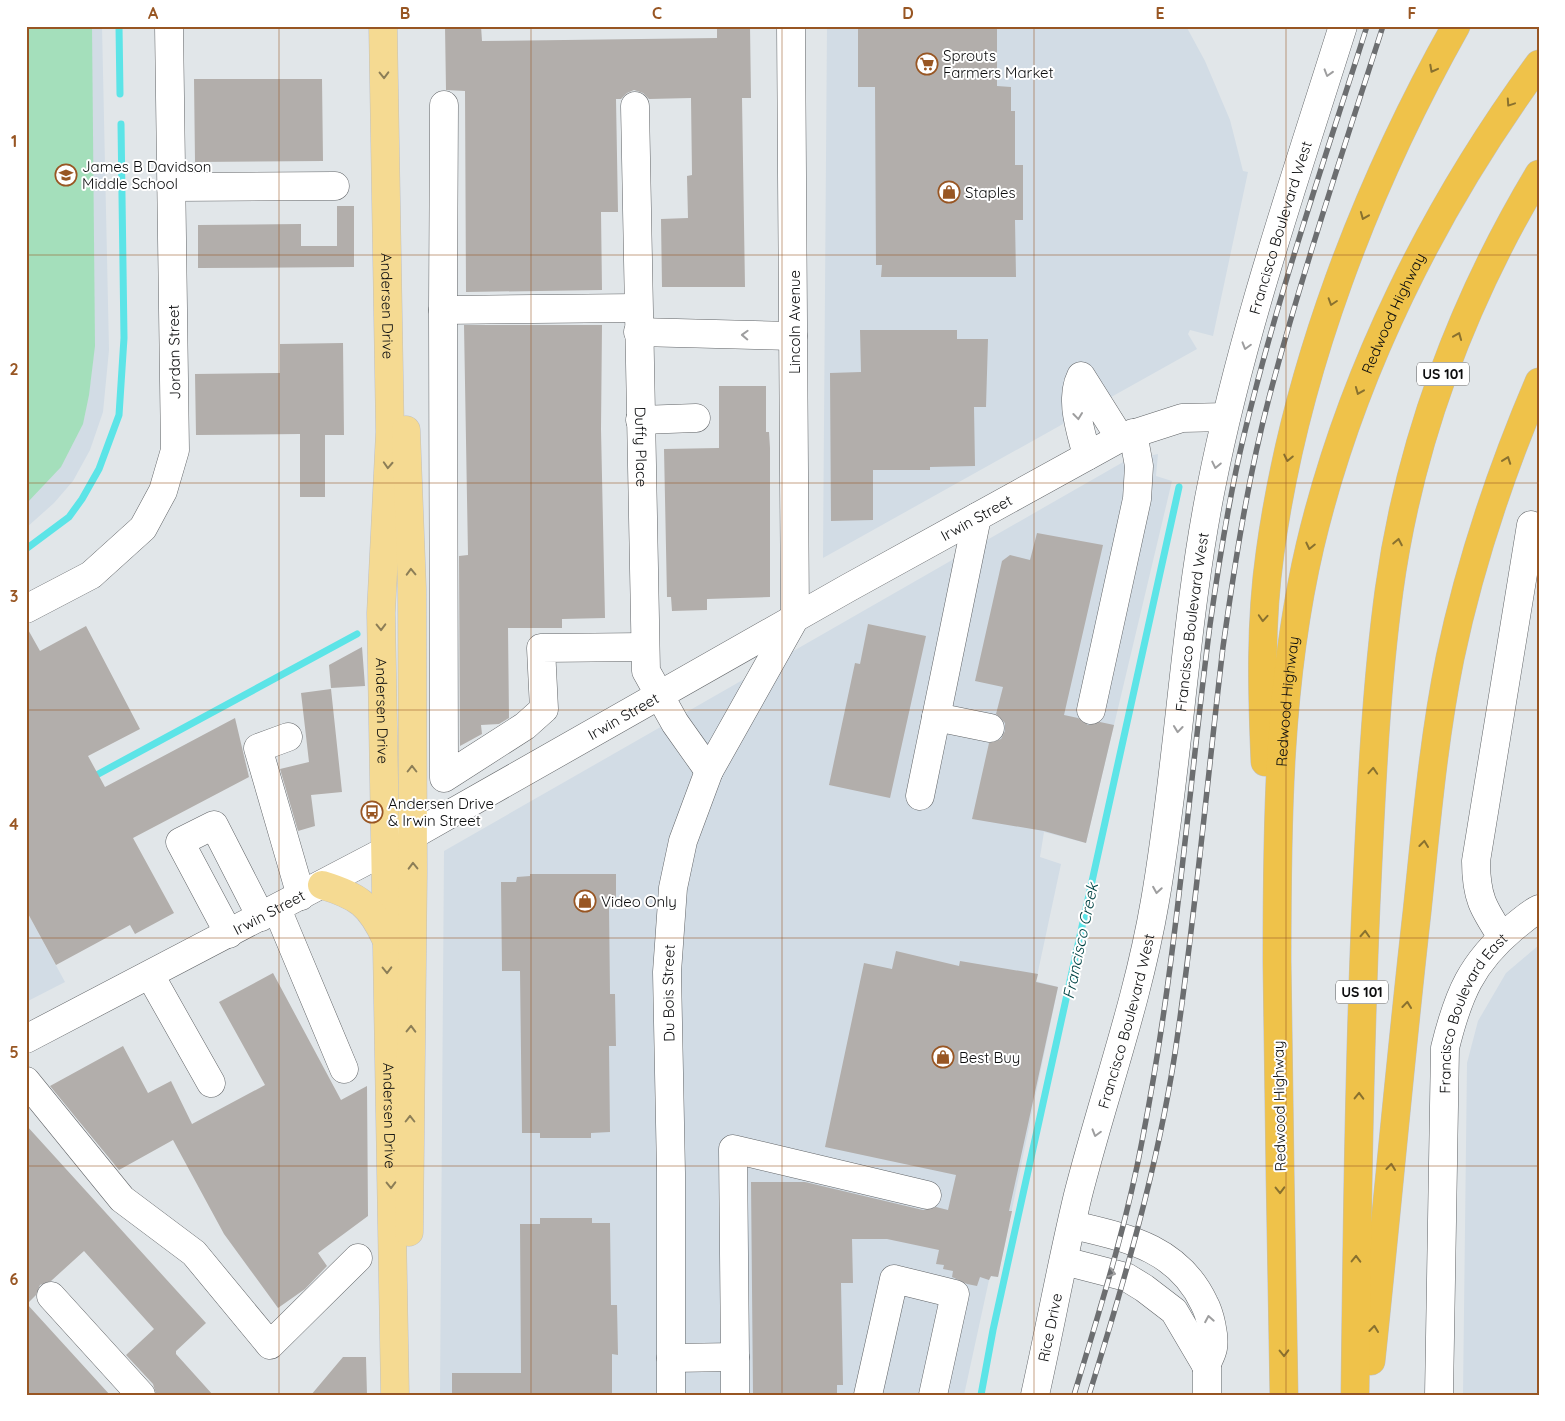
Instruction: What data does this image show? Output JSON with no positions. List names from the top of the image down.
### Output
{
  "streets": {
    "highway": ["Redwood Highway", "US 101"],
    "main road": ["Andersen Drive"],
    "street": [
      "Francisco Boulevard West",
      "Lincoln Avenue",
      "Jordan Street",
      "Duffy Place",
      "Irwin Street",
      "Du Bois Street",
      "Francisco Boulevard East",
      "Rice Drive"
    ]
  },
  "crossings": [
    ["Francisco Boulevard West", "Irwin Street"],
    ["Francisco Boulevard West", "Rice Drive"],
    ["Andersen Drive", "Irwin Street"],
    ["Lincoln Avenue", "Irwin Street"],
    ["Lincoln Avenue", "Du Bois Street"],
    ["Duffy Place", "Irwin Street"],
    ["Duffy Place", "Du Bois Street"],
    ["Irwin Street", "Du Bois Street"]
  ],
  "water": ["Francisco Creek"],
  "places": {
    "supermarket": ["Sprouts Farmers Market"],
    "school or university": ["James B Davidson Middle School"],
    "shop": ["Staples", "Video Only", "Best Buy"],
    "bus stop": ["Andersen Drive & Irwin Street"]
  },
  "grid": {
    "columns": [
      "A",
      "B",
      "C",
      "D",
      "E",
      "F"
    ],
    "rows": [
      "1",
      "2",
      "3",
      "4",
      "5",
      "6"
    ]
  }
}
